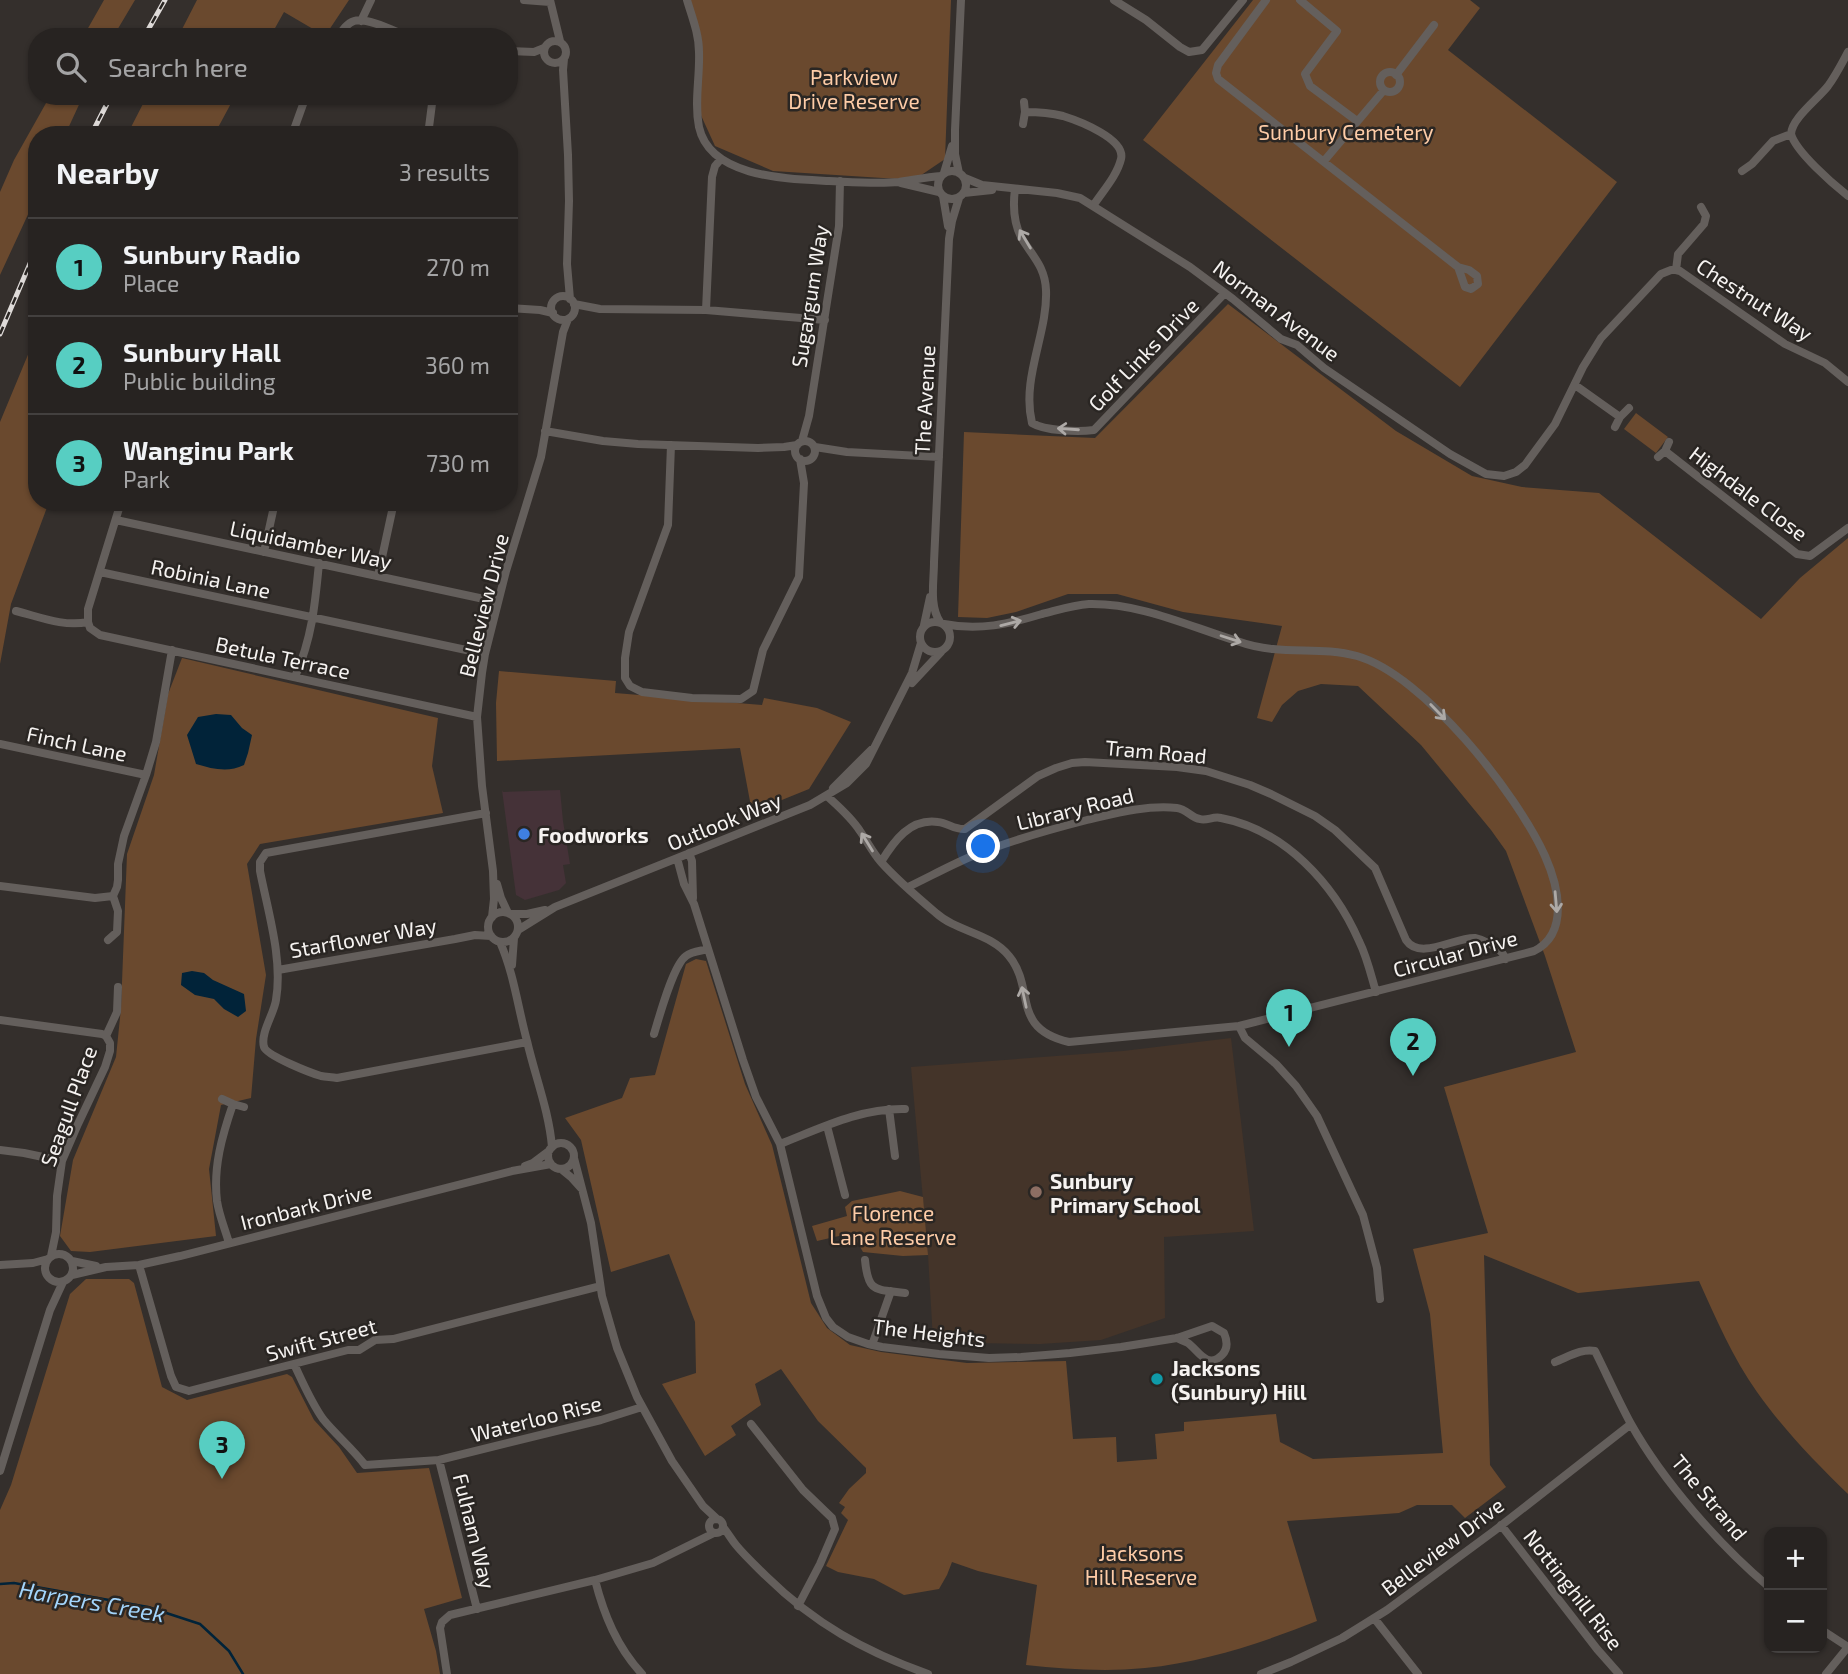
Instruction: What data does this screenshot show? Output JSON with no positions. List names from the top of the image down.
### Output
{
  "streets": {
    "street": [
      "Sugargum Way",
      "Chestnut Way",
      "Norman Avenue",
      "Golf Links Drive",
      "The Avenue",
      "Highdale Close",
      "Liquidamber Way",
      "Robinia Lane",
      "Belleview Drive",
      "Betula Terrace",
      "Finch Lane",
      "Tram Road",
      "Library Road",
      "Outlook Way",
      "Starflower Way",
      "Circular Drive",
      "Seagull Place",
      "Ironbark Drive",
      "The Heights",
      "Swift Street",
      "Waterloo Rise",
      "The Strand",
      "Fulham Way",
      "Nottinghill Rise"
    ]
  },
  "crossings": [
    ["Norman Avenue", "Golf Links Drive"],
    ["Norman Avenue", "The Avenue"],
    ["The Avenue", "Outlook Way"],
    ["The Avenue", "Circular Drive"],
    ["Liquidamber Way", "Belleview Drive"],
    ["Robinia Lane", "Belleview Drive"],
    ["Belleview Drive", "Betula Terrace"],
    ["Belleview Drive", "Outlook Way"],
    ["Belleview Drive", "Starflower Way"],
    ["Belleview Drive", "The Strand"],
    ["Belleview Drive", "Nottinghill Rise"],
    ["Tram Road", "Circular Drive"],
    ["Library Road", "Circular Drive"],
    ["Outlook Way", "Starflower Way"],
    ["Outlook Way", "Circular Drive"],
    ["Outlook Way", "The Heights"],
    ["Seagull Place", "Ironbark Drive"],
    ["Ironbark Drive", "Swift Street"],
    ["Swift Street", "Waterloo Rise"],
    ["Waterloo Rise", "Fulham Way"]
  ],
  "water": ["Harpers Creek"],
  "parks": [
    "Parkview Drive Reserve",
    "Sunbury Cemetery",
    "Florence Lane Reserve",
    "Jacksons Hill Reserve"
  ],
  "places": ["Foodworks", "Sunbury Primary School", "Jacksons (Sunbury) Hill"],
  "page": {
    "search": "Search here",
    "heading": ["Nearby", "3 results"],
    "list": [
      {
        "mark": "1",
        "name": "Sunbury Radio",
        "note": "Place",
        "value": "270 m"
      },
      {
        "mark": "2",
        "name": "Sunbury Hall",
        "note": "Public building",
        "value": "360 m"
      },
      {
        "mark": "3",
        "name": "Wanginu Park",
        "note": "Park",
        "value": "730 m"
      }
    ],
    "pins": ["1", "2", "3"],
    "map_buttons": ["+", "−"]
  }
}
